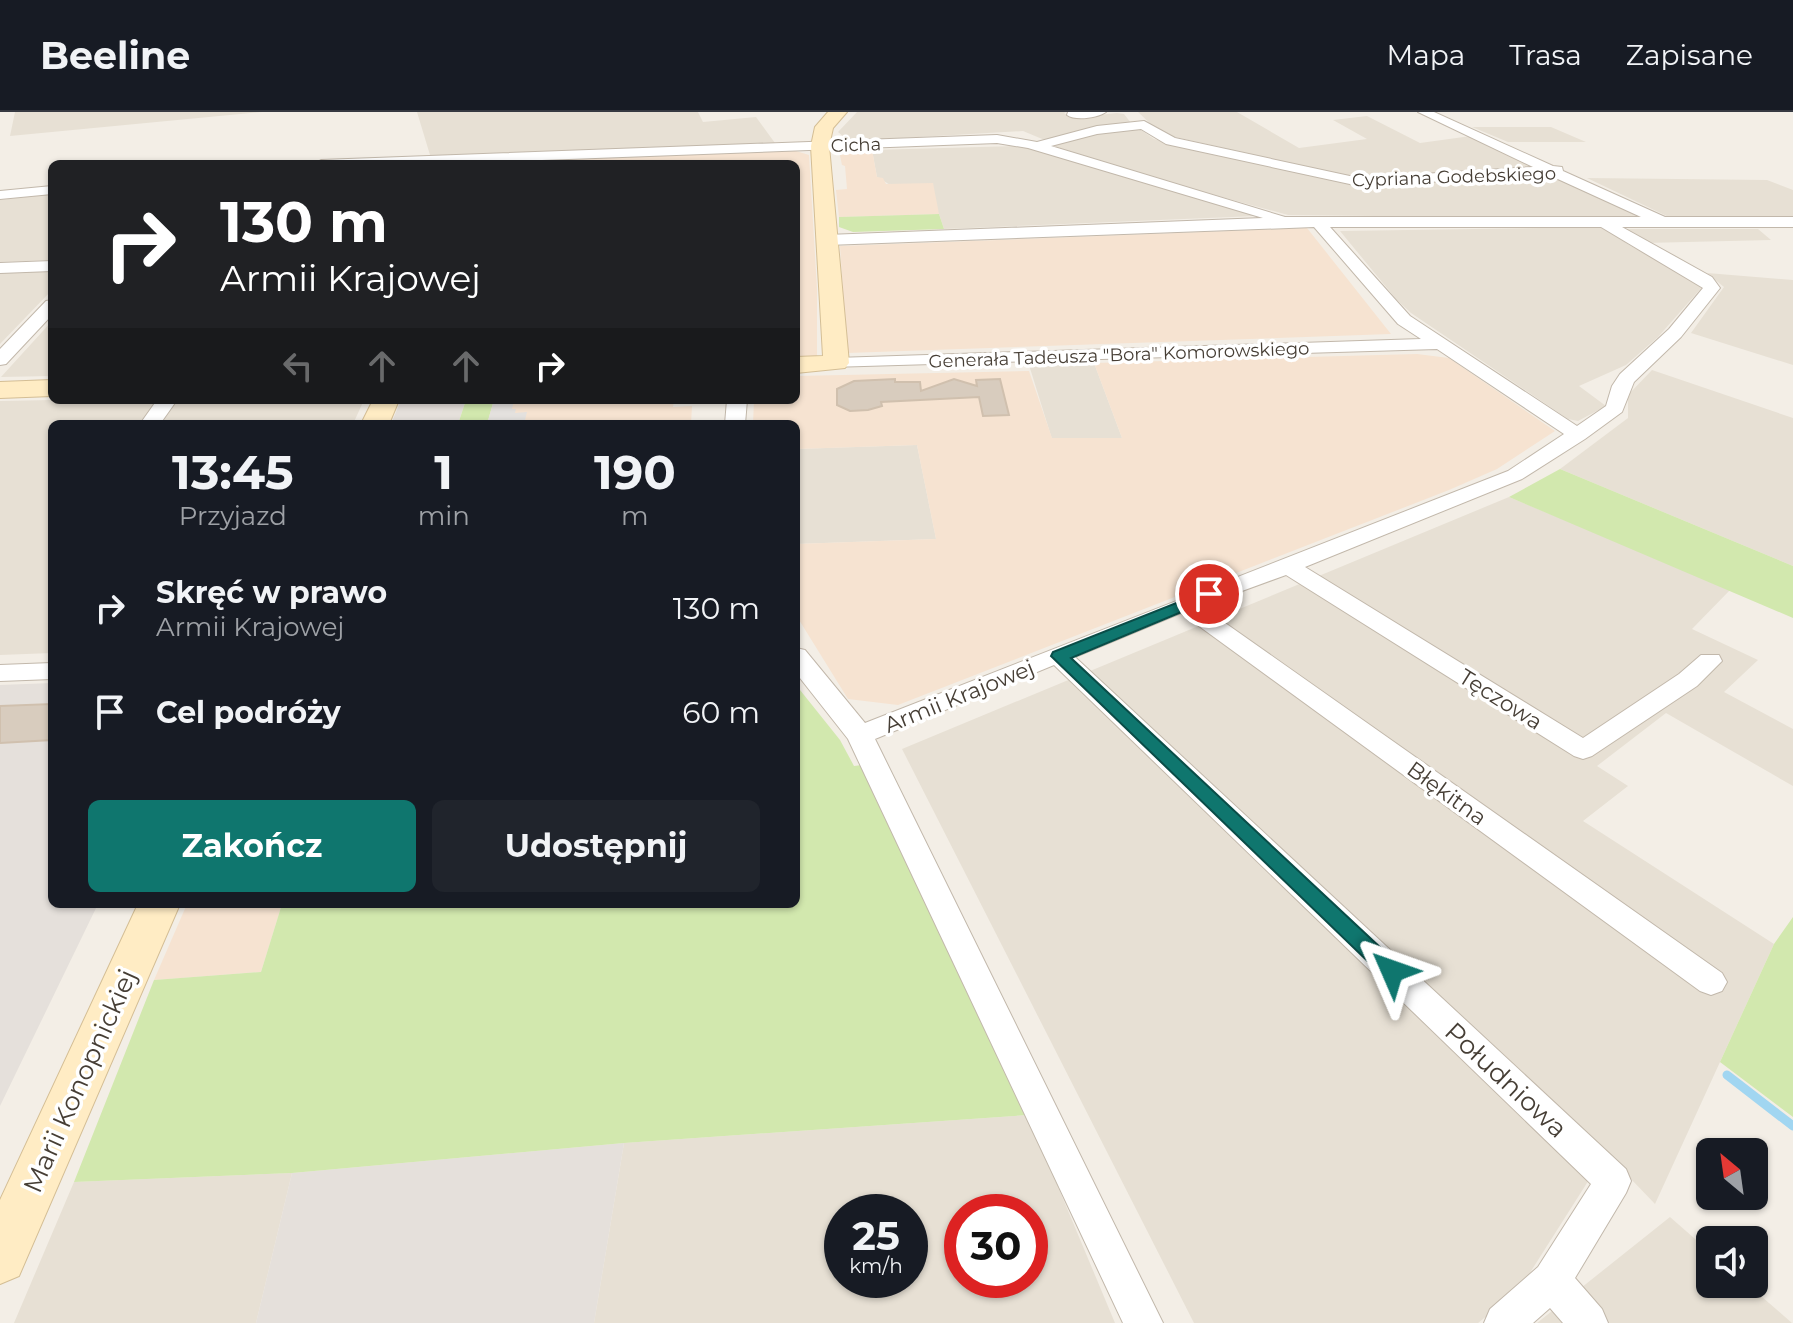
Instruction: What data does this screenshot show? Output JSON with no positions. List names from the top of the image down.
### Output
{
  "streets": {
    "street": [
      "Cicha",
      "Cypriana Godebskiego",
      "Generała Tadeusza \"Bora\" Komorowskiego",
      "Armii Krajowej",
      "Tęczowa",
      "Błękitna",
      "Południowa",
      "Marii Konopnickiej"
    ]
  },
  "crossings": [
    ["Armii Krajowej", "Tęczowa"],
    ["Armii Krajowej", "Błękitna"],
    ["Armii Krajowej", "Południowa"]
  ],
  "north": "top left",
  "page": {
    "header": "Beeline",
    "nav": ["Mapa", "Trasa", "Zapisane"],
    "turn": ["130 m", "Armii Krajowej"],
    "eta": [
      "13:45",
      "Przyjazd",
      "1",
      "min",
      "190",
      "m"
    ],
    "list": [
      {
        "name": "Skręć w prawo",
        "note": "Armii Krajowej",
        "value": "130 m"
      },
      {
        "name": "Cel podróży",
        "value": "60 m"
      }
    ],
    "buttons": ["Zakończ", "Udostępnij"],
    "speed": "25 km/h",
    "limit": "30"
  }
}
